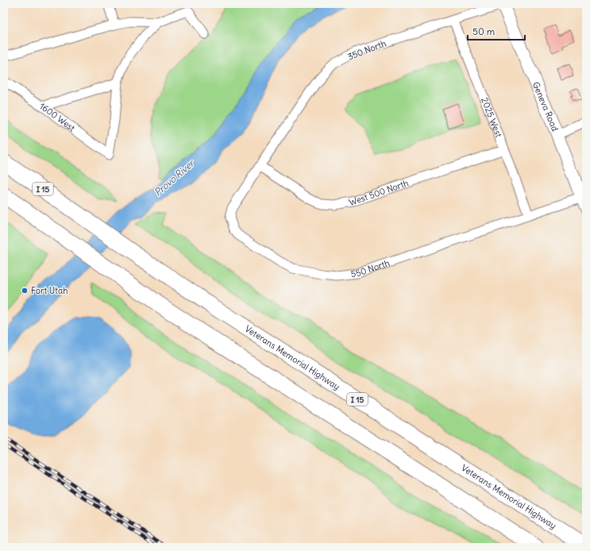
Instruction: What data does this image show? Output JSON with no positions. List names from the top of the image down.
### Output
{
  "streets": {
    "highway": ["I 15", "Veterans Memorial Highway"],
    "main road": ["Geneva Road"],
    "street": [
      "350 North",
      "1600 West",
      "2025 West",
      "West 500 North",
      "550 North"
    ]
  },
  "crossings": [
    ["350 North", "Geneva Road"],
    ["350 North", "2025 West"],
    ["350 North", "West 500 North"],
    ["350 North", "550 North"],
    ["Geneva Road", "550 North"],
    ["2025 West", "West 500 North"],
    ["2025 West", "550 North"],
    ["West 500 North", "550 North"]
  ],
  "water": ["Provo River"],
  "places": ["Fort Utah"],
  "scale_bar": "50 m"
}
